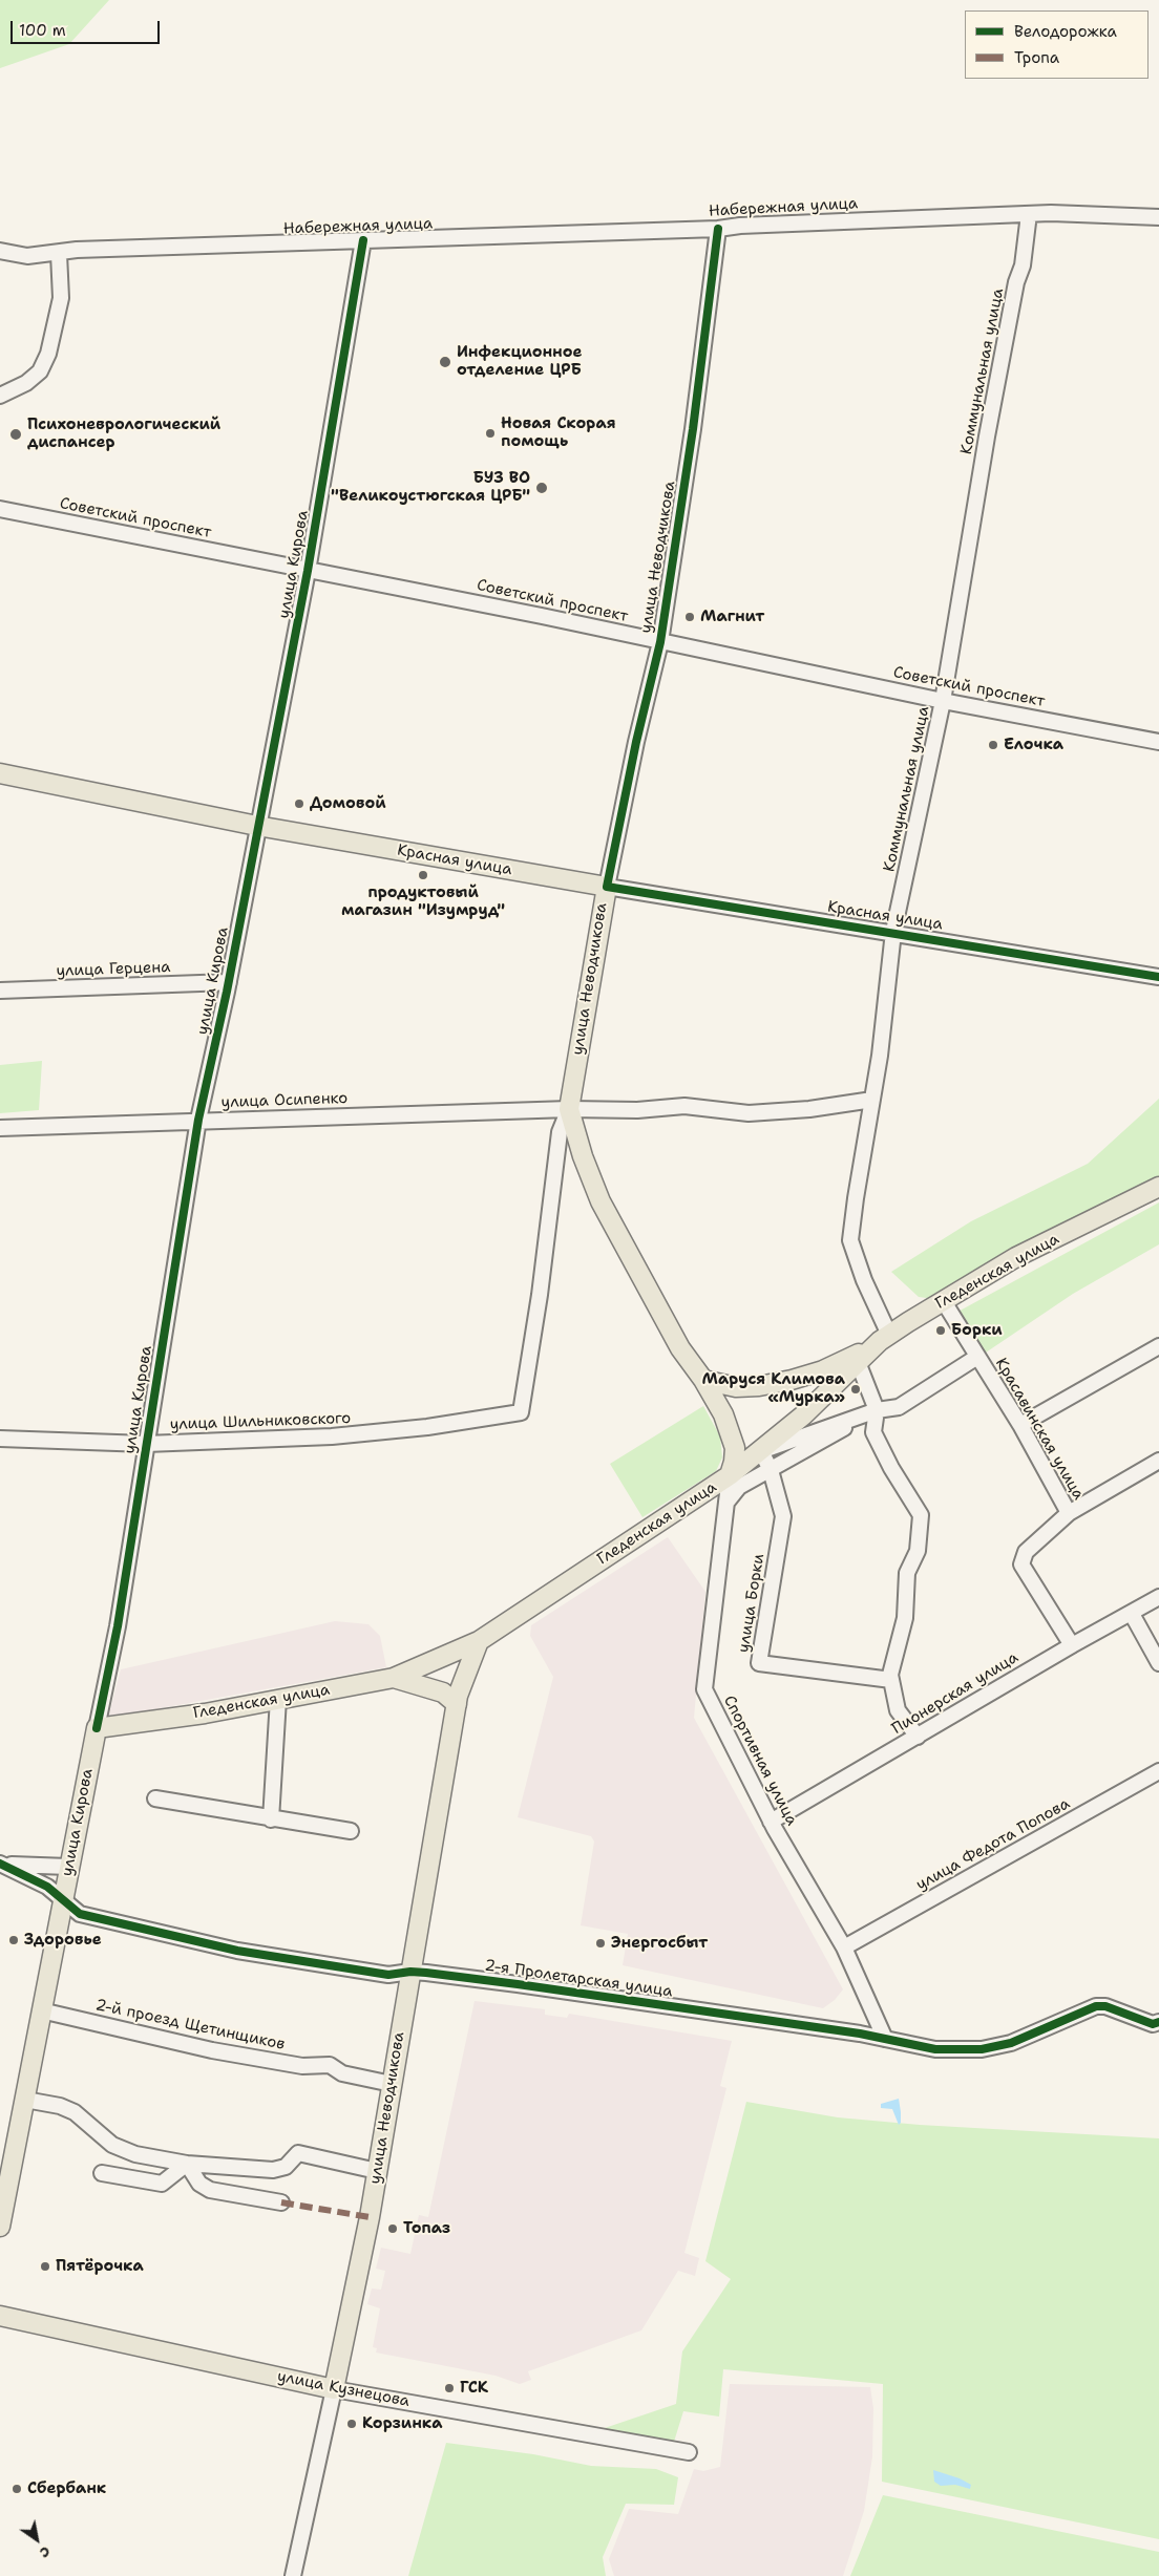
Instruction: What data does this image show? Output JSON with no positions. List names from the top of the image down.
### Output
{
  "streets": {
    "main road": [
      "улица Неводчикова",
      "улица Кирова",
      "Красная улица",
      "Гледенская улица",
      "улица Кузнецова"
    ],
    "street": [
      "Набережная улица",
      "Коммунальная улица",
      "Советский проспект",
      "улица Герцена",
      "улица Осипенко",
      "улица Шильниковского",
      "Красавинская улица",
      "улица Борки",
      "Пионерская улица",
      "Спортивная улица",
      "улица Федота Попова",
      "2-я Пролетарская улица",
      "2-й проезд Щетинщиков"
    ]
  },
  "crossings": [
    ["Набережная улица", "Коммунальная улица"],
    ["Набережная улица", "улица Неводчикова"],
    ["Набережная улица", "улица Кирова"],
    ["Коммунальная улица", "Советский проспект"],
    ["Коммунальная улица", "Красная улица"],
    ["Коммунальная улица", "улица Осипенко"],
    ["Коммунальная улица", "Гледенская улица"],
    ["Советский проспект", "улица Неводчикова"],
    ["Советский проспект", "улица Кирова"],
    ["улица Неводчикова", "Красная улица"],
    ["улица Неводчикова", "улица Осипенко"],
    ["улица Неводчикова", "Гледенская улица"],
    ["улица Неводчикова", "улица Шильниковского"],
    ["улица Неводчикова", "Спортивная улица"],
    ["улица Неводчикова", "2-я Пролетарская улица"],
    ["улица Неводчикова", "2-й проезд Щетинщиков"],
    ["улица Неводчикова", "улица Кузнецова"],
    ["улица Кирова", "Красная улица"],
    ["улица Кирова", "улица Герцена"],
    ["улица Кирова", "улица Осипенко"],
    ["улица Кирова", "Гледенская улица"],
    ["улица Кирова", "улица Шильниковского"],
    ["улица Кирова", "2-я Пролетарская улица"],
    ["улица Кирова", "2-й проезд Щетинщиков"],
    ["Гледенская улица", "Красавинская улица"],
    ["Гледенская улица", "улица Борки"],
    ["Гледенская улица", "Спортивная улица"],
    ["Красавинская улица", "Пионерская улица"],
    ["Пионерская улица", "Спортивная улица"],
    ["Спортивная улица", "улица Федота Попова"],
    ["Спортивная улица", "2-я Пролетарская улица"]
  ],
  "places": [
    "Инфекционное отделение ЦРБ",
    "Новая Скорая помощь",
    "Психоневрологический диспансер",
    "БУЗ ВО \"Великоустюгская ЦРБ\"",
    "Магнит",
    "Елочка",
    "Домовой",
    "продуктовый магазин \"Изумруд\"",
    "Борки",
    "Маруся Климова «Мурка»",
    "Здоровье",
    "Энергосбыт",
    "Топаз",
    "Пятёрочка",
    "ГСК",
    "Корзинка",
    "Сбербанк"
  ],
  "legend": ["Велодорожка", "Тропа"],
  "scale_bar": "100 m",
  "north": "bottom right"
}
